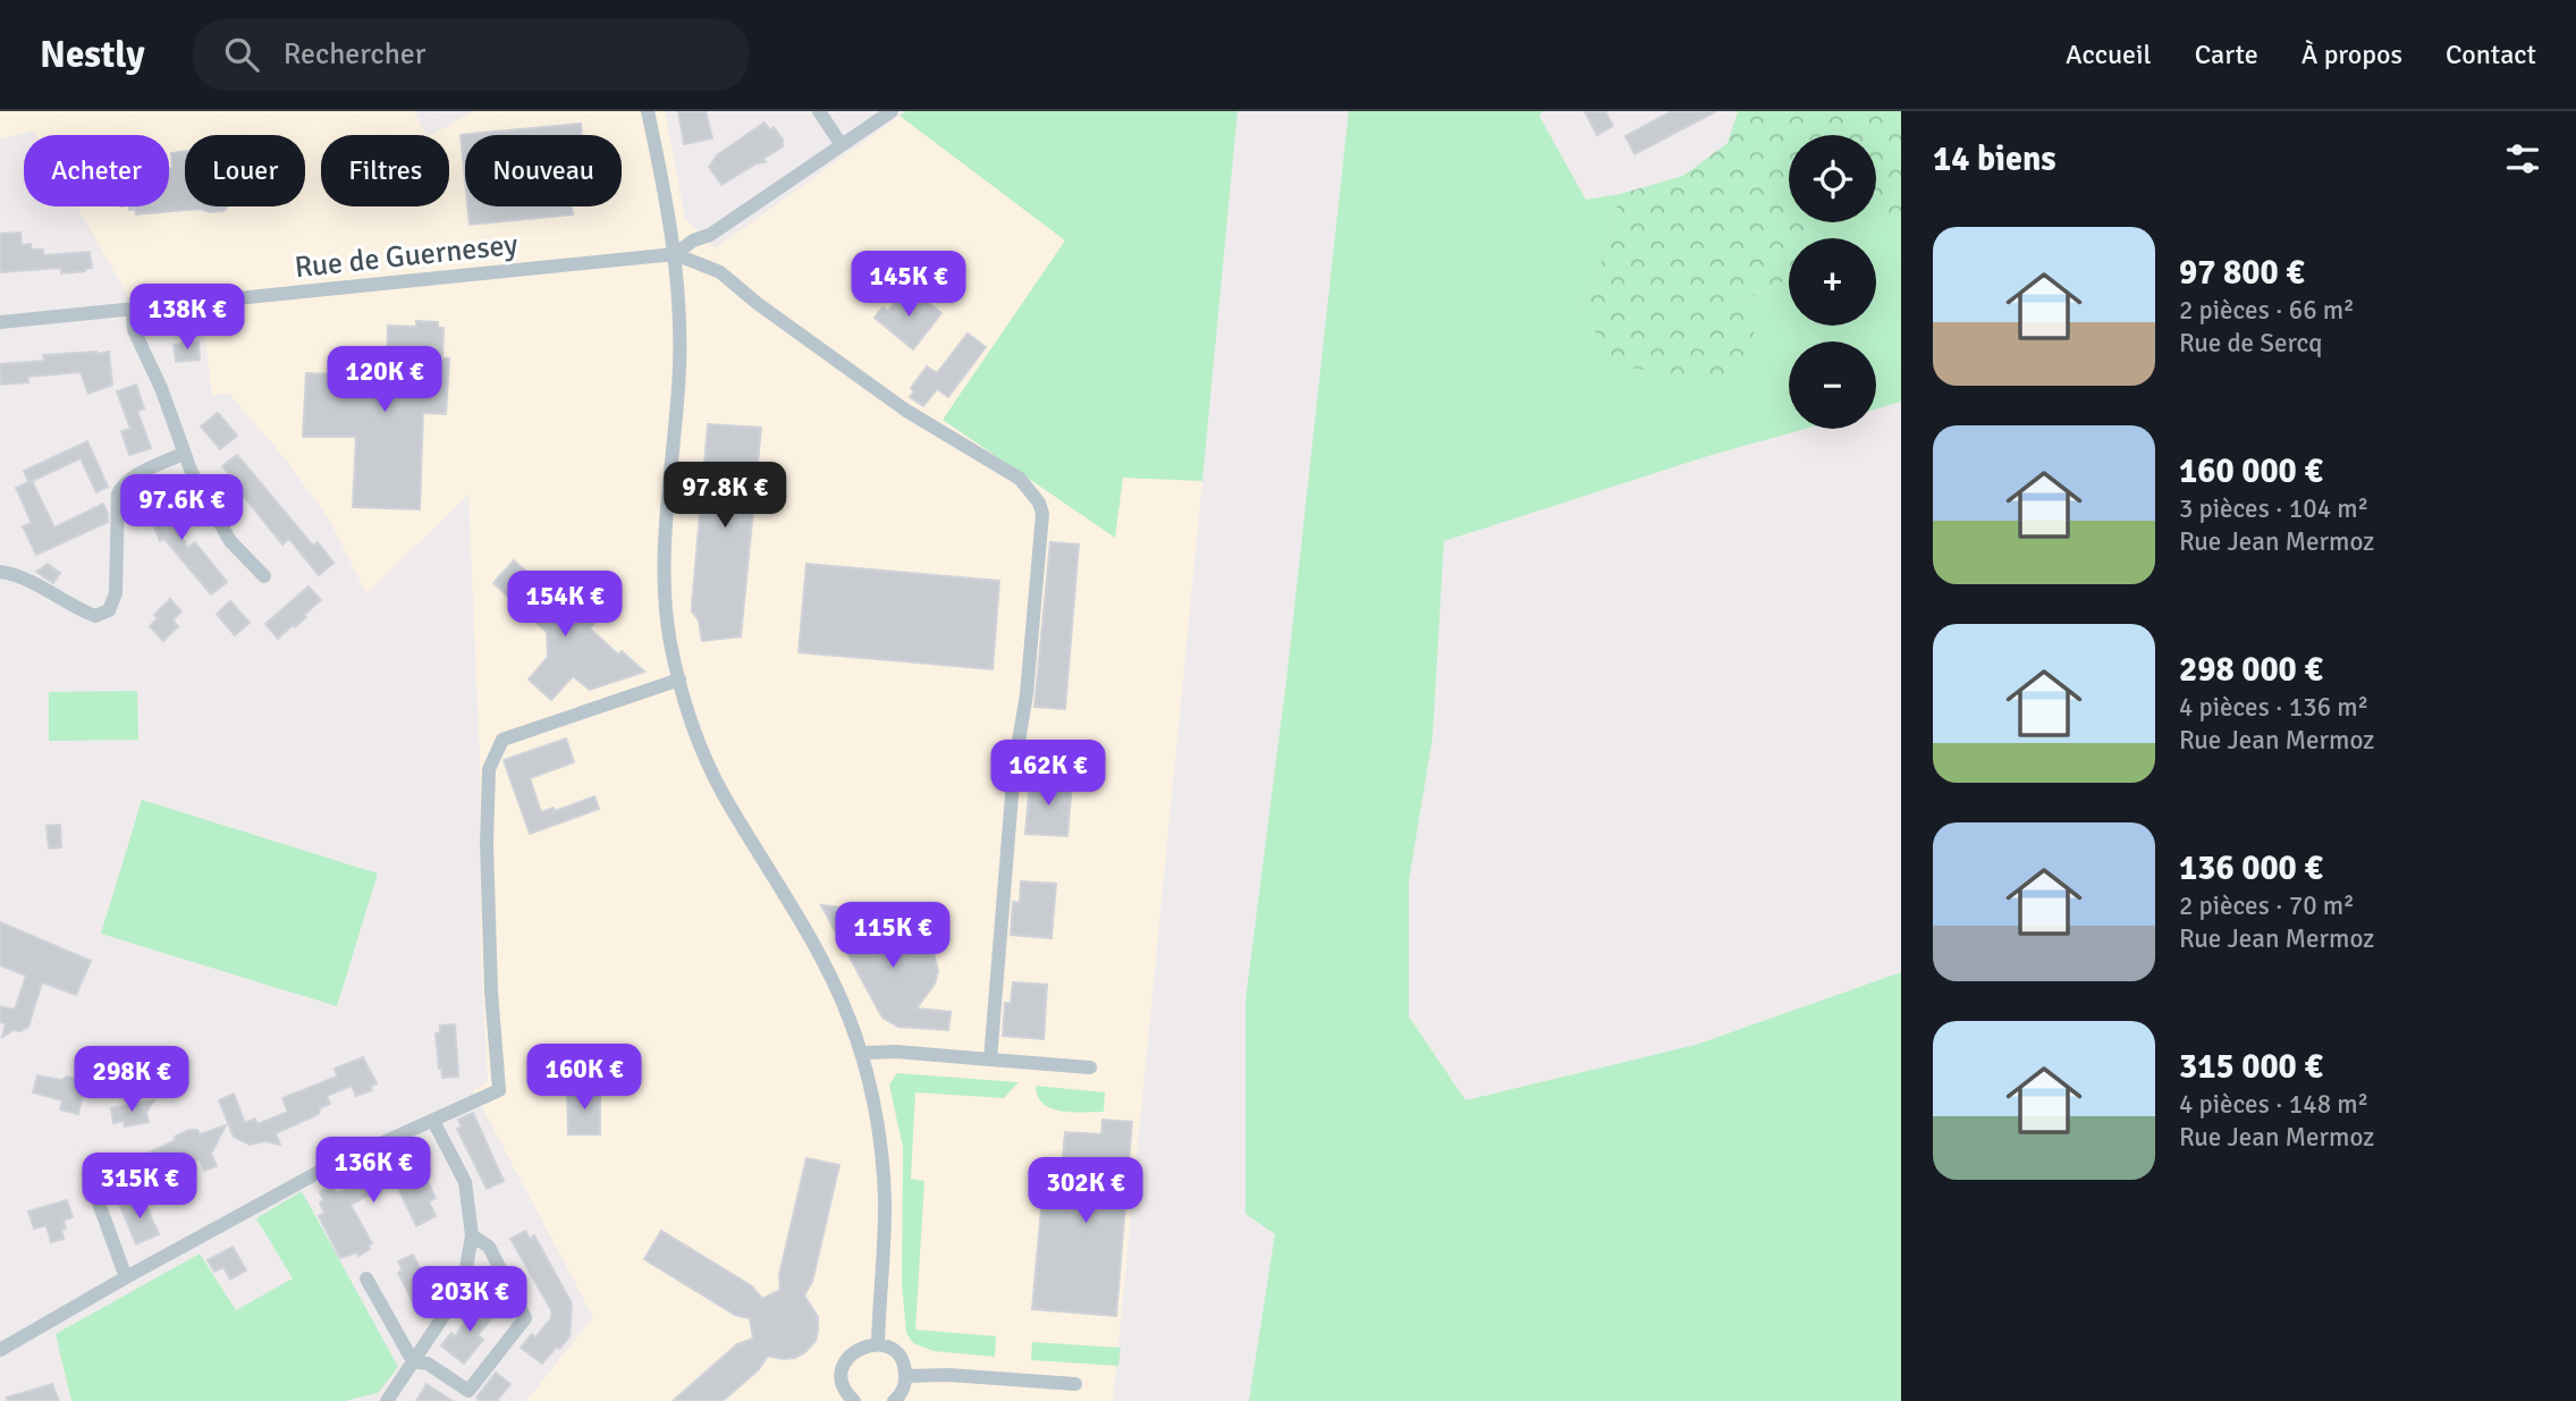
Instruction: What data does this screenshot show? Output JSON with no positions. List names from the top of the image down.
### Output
{
  "streets": {
    "street": ["Rue de Guernesey"]
  },
  "page": {
    "header": "Nestly",
    "search": "Rechercher",
    "nav": [
      "Accueil",
      "Carte",
      "À propos",
      "Contact"
    ],
    "heading": "14 biens",
    "map_buttons": ["+", "−"],
    "chip": [
      "Acheter",
      "Louer",
      "Filtres",
      "Nouveau"
    ],
    "list": [
      {
        "name": "97 800 €",
        "note": "2 pièces · 66 m² · Rue de Sercq"
      },
      {
        "name": "160 000 €",
        "note": "3 pièces · 104 m² · Rue Jean Mermoz"
      },
      {
        "name": "298 000 €",
        "note": "4 pièces · 136 m² · Rue Jean Mermoz"
      },
      {
        "name": "136 000 €",
        "note": "2 pièces · 70 m² · Rue Jean Mermoz"
      },
      {
        "name": "315 000 €",
        "note": "4 pièces · 148 m² · Rue Jean Mermoz"
      }
    ],
    "price": [
      "145K €",
      "138K €",
      "120K €",
      "97.8K €",
      "97.6K €",
      "154K €",
      "162K €",
      "115K €",
      "160K €",
      "298K €",
      "136K €",
      "315K €",
      "302K €",
      "203K €"
    ]
  }
}
